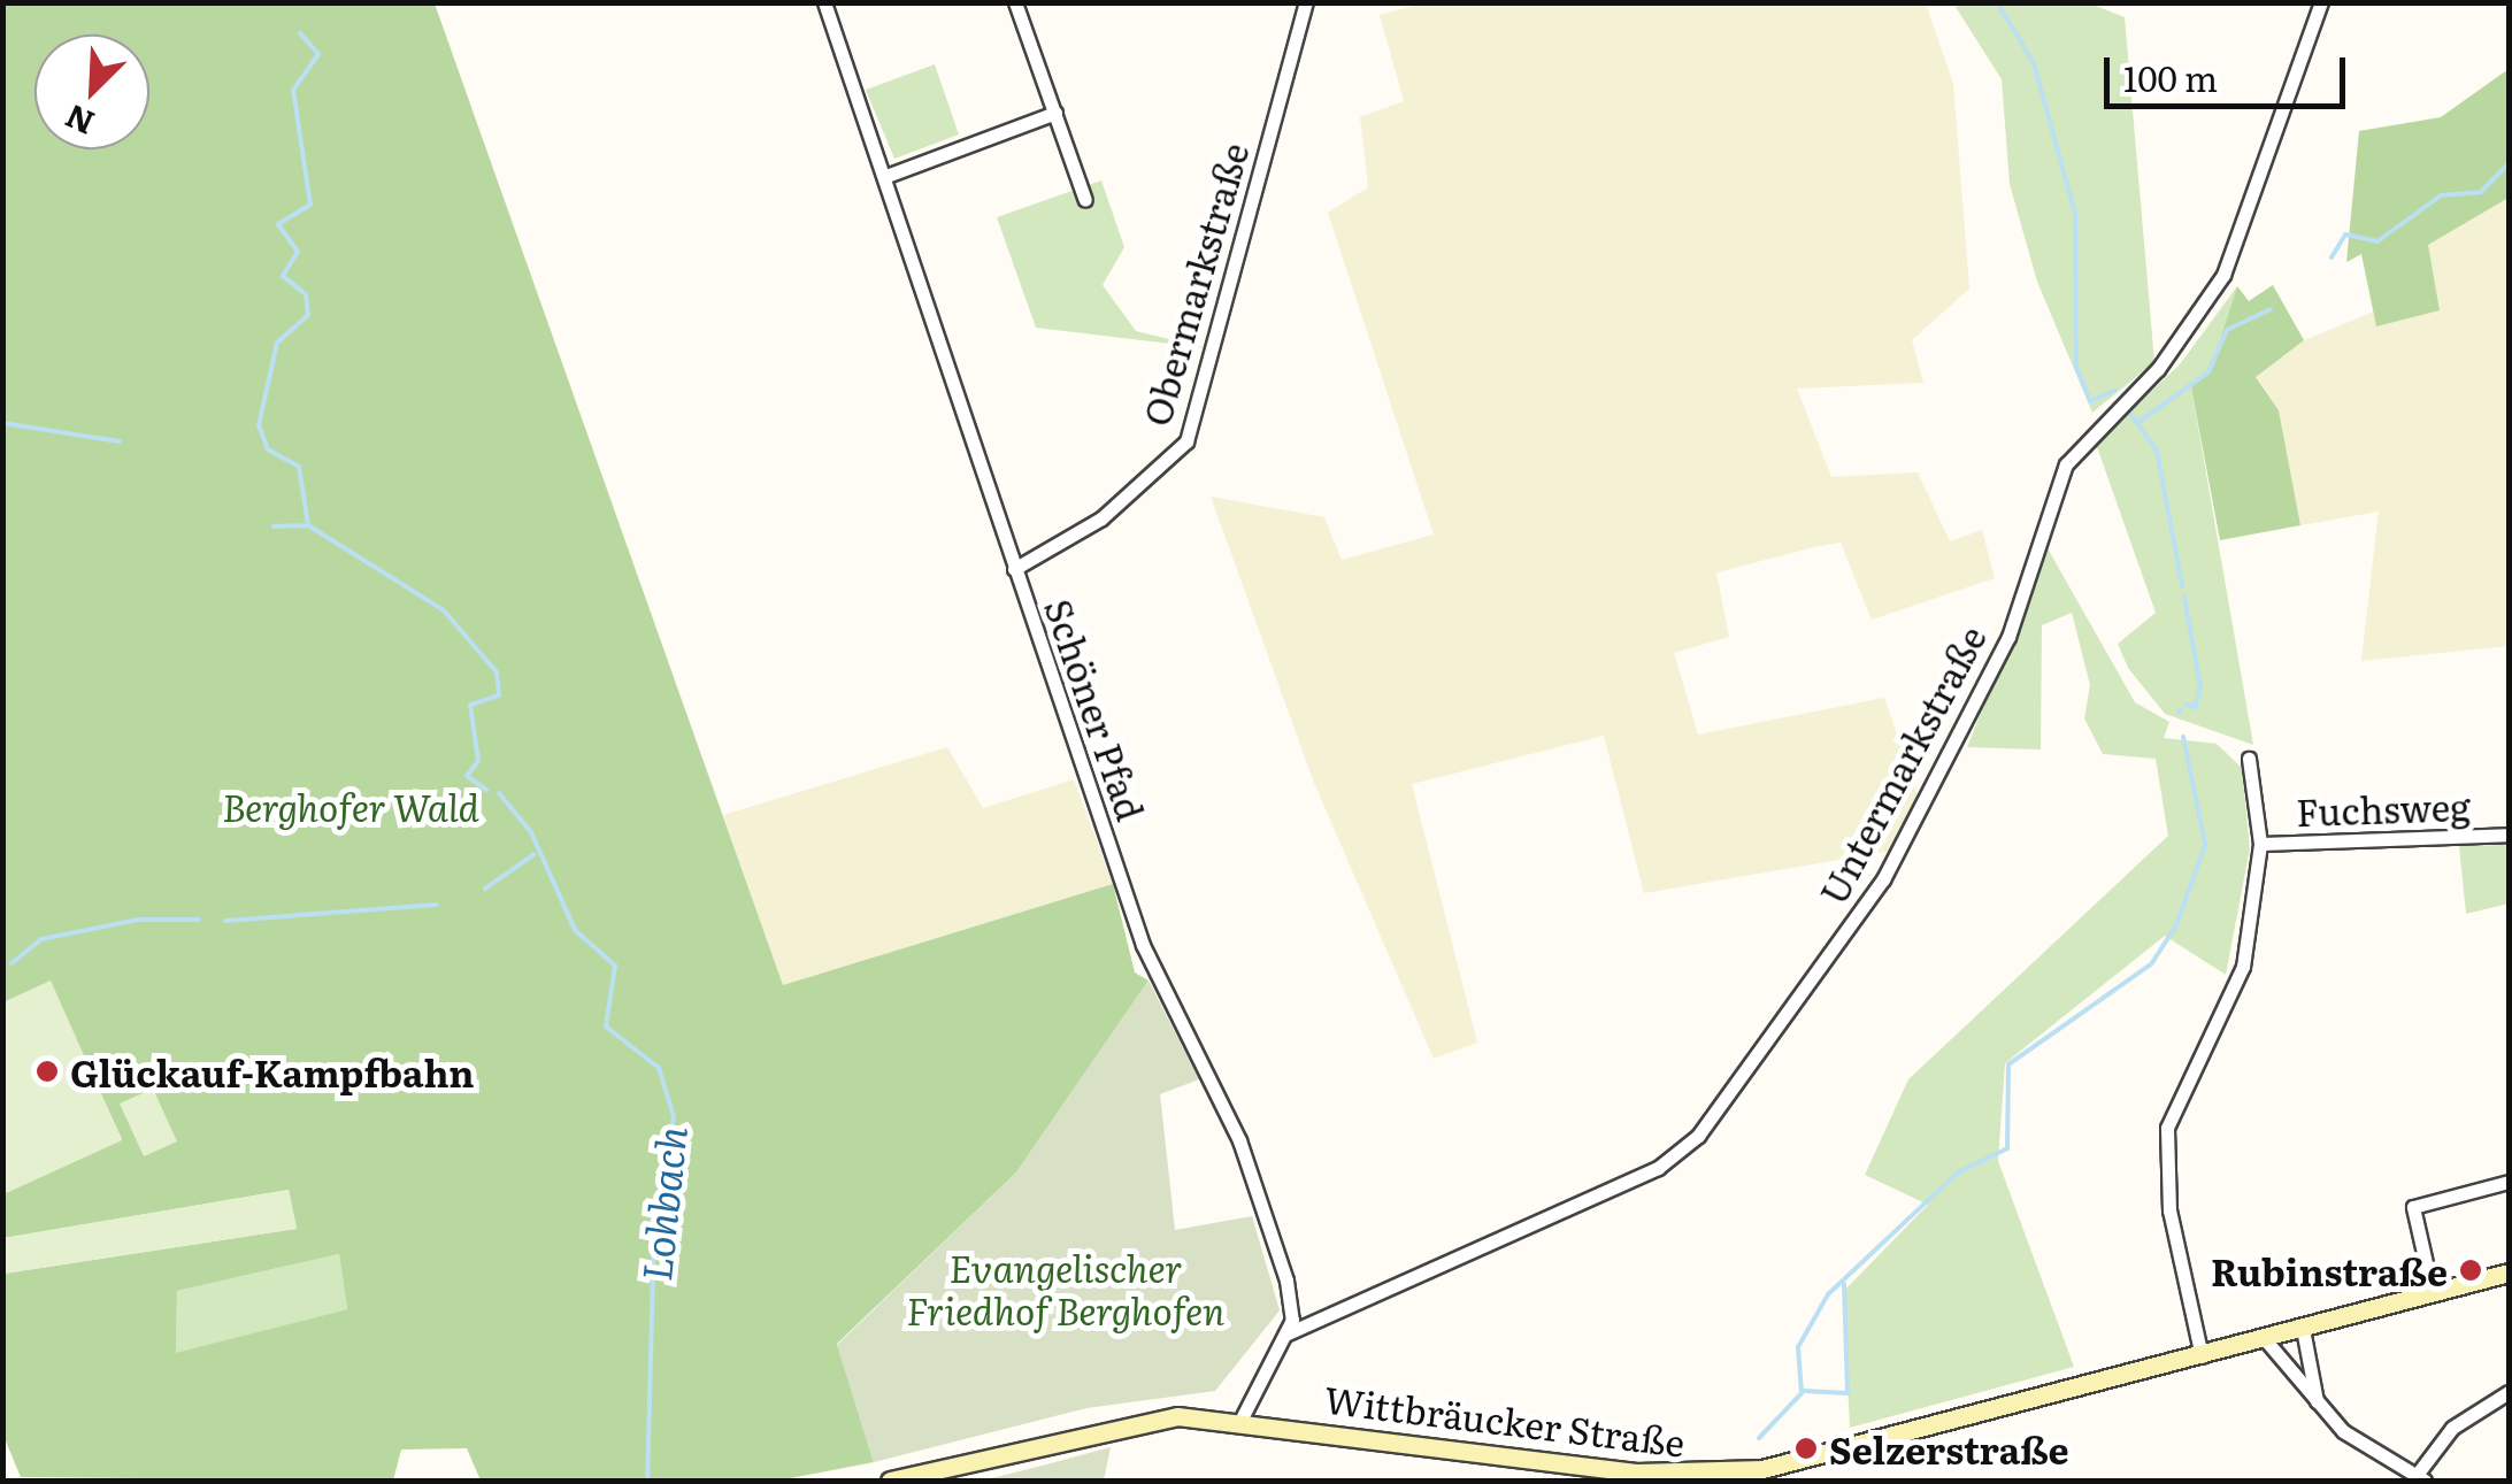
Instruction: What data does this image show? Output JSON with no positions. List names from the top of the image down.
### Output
{
  "streets": {
    "main road": ["Wittbräucker Straße"],
    "street": [
      "Obermarkstraße",
      "Schöner Pfad",
      "Untermarkstraße",
      "Fuchsweg"
    ]
  },
  "crossings": [
    ["Obermarkstraße", "Schöner Pfad"],
    ["Schöner Pfad", "Untermarkstraße"]
  ],
  "water": ["Lohbach"],
  "parks": ["Berghofer Wald", "Evangelischer Friedhof Berghofen"],
  "places": ["Glückauf-Kampfbahn", "Rubinstraße", "Selzerstraße"],
  "scale_bar": "100 m",
  "north": "bottom left"
}
